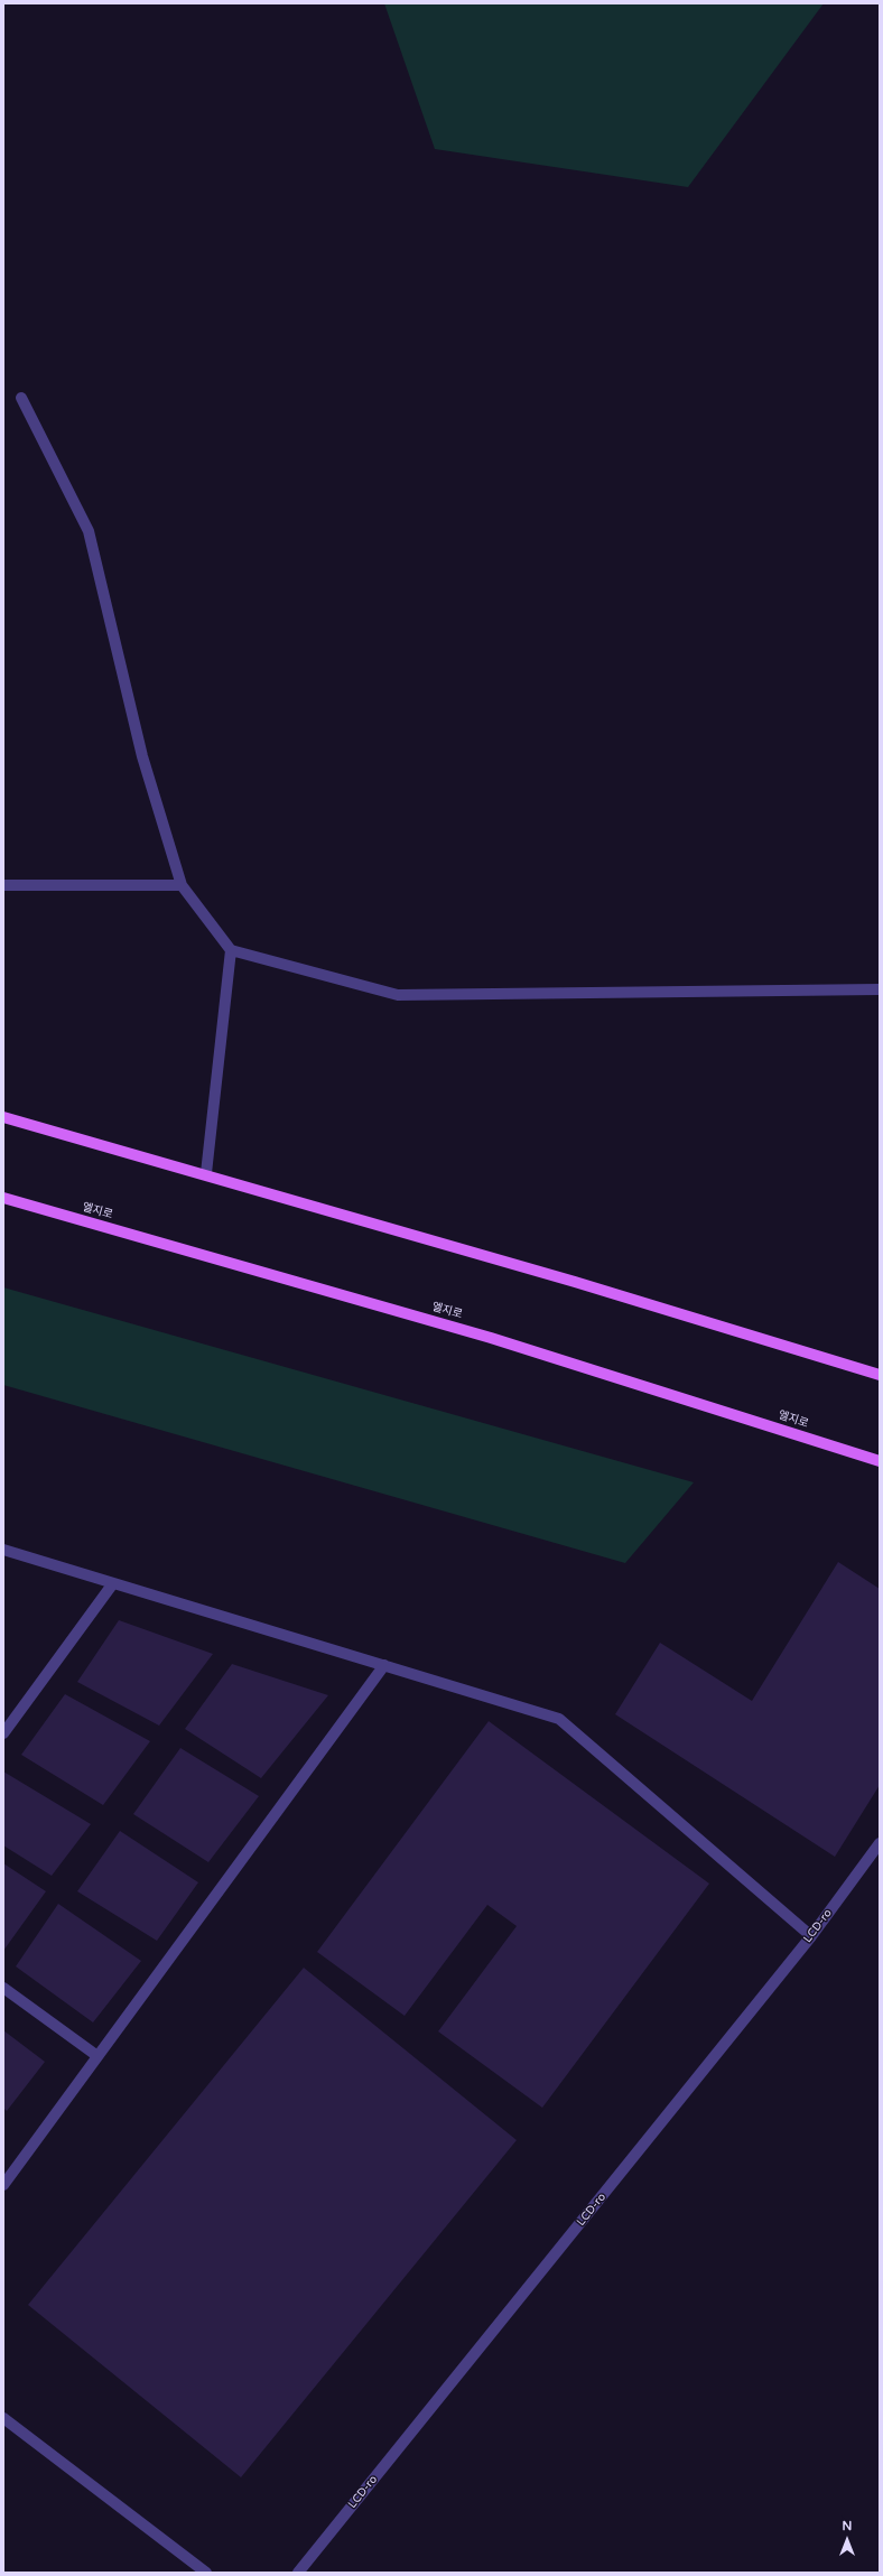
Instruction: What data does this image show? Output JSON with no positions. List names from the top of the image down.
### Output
{
  "streets": {
    "main road": ["엘지로"],
    "street": ["LCD-ro"]
  },
  "north": "top"
}
